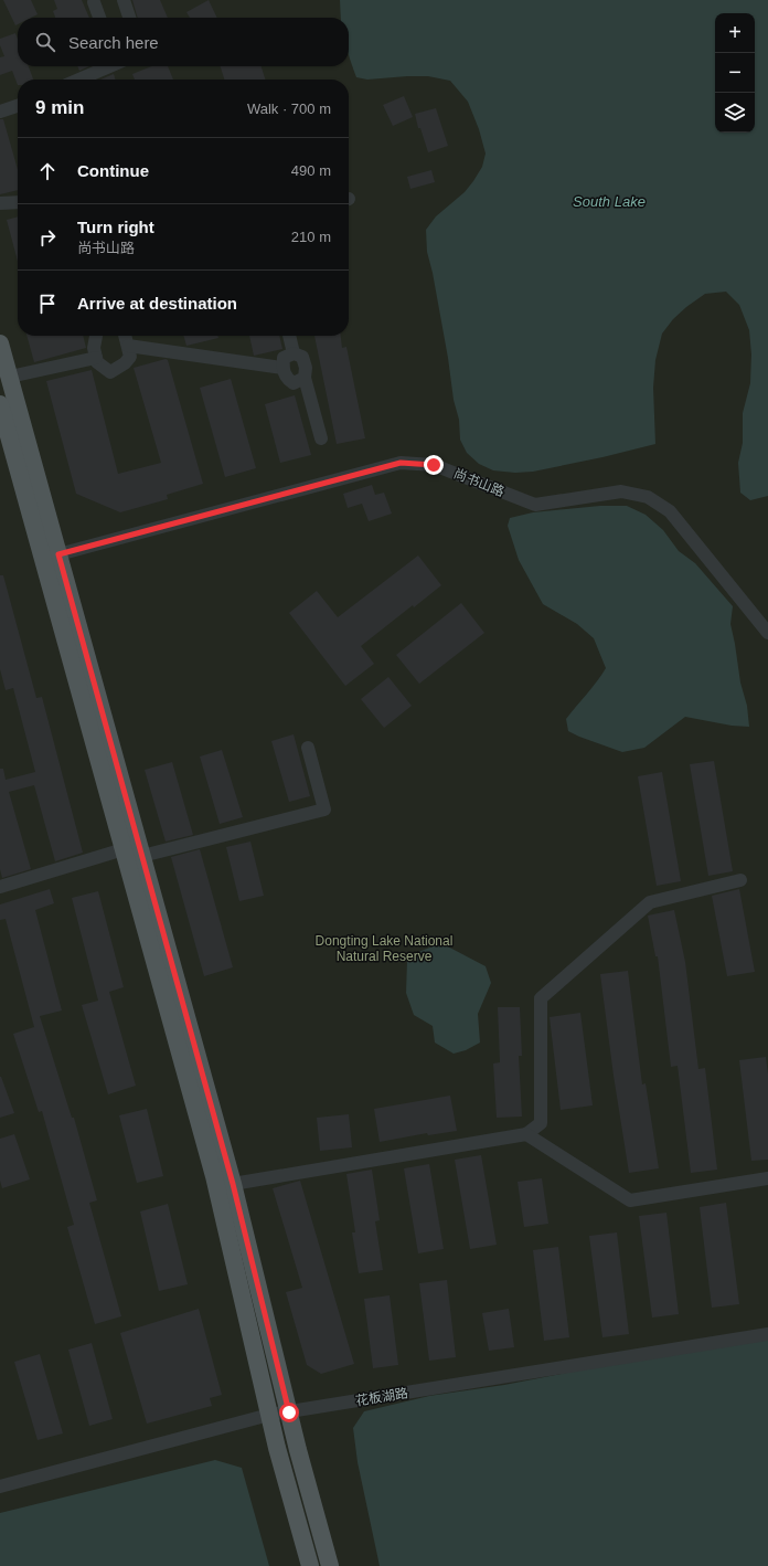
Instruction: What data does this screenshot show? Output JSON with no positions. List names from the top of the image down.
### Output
{
  "streets": {
    "street": ["尚书山路", "花板湖路"]
  },
  "water": ["South Lake"],
  "parks": ["Dongting Lake National Natural Reserve"],
  "page": {
    "map_buttons": ["+", "−"],
    "search": "Search here",
    "heading": ["9 min", "Walk · 700 m"],
    "list": [
      ["Continue", "490 m"],
      ["Turn right", "尚书山路", "210 m"],
      "Arrive at destination"
    ]
  }
}
